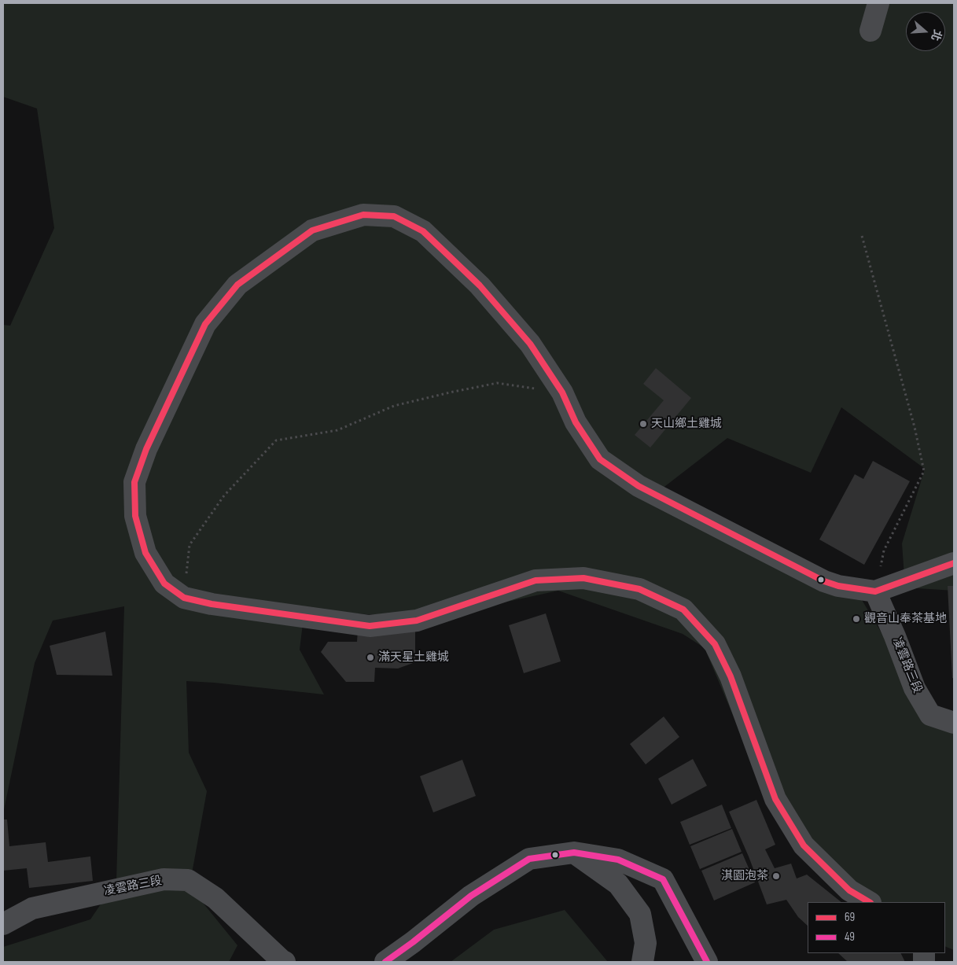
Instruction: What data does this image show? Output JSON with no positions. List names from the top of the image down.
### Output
{
  "streets": {
    "street": ["凌雲路三段"]
  },
  "places": [
    "天山鄉土雞城",
    "觀音山奉茶基地",
    "滿天星土雞城",
    "淇園泡茶"
  ],
  "lines": ["transit line 69", "transit line 49"],
  "legend": ["69", "49"],
  "north": "right"
}
